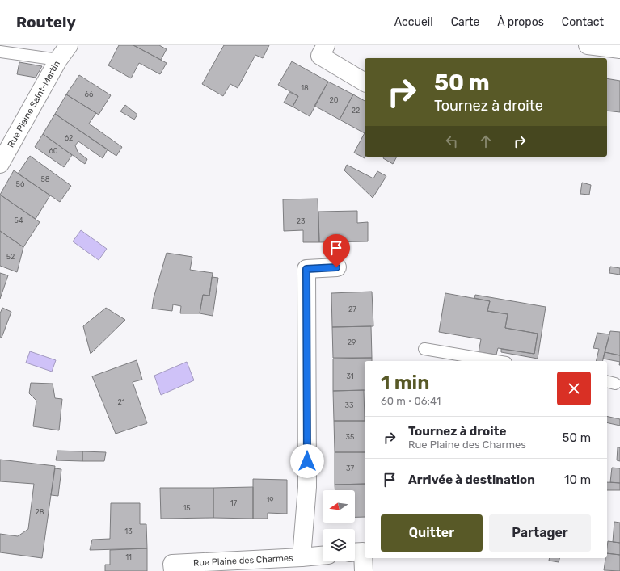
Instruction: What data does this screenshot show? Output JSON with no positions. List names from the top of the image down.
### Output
{
  "streets": {
    "street": ["Rue Plaine Saint-Martin", "Rue Plaine des Charmes"]
  },
  "house_numbers": [
    "18",
    "66",
    "20",
    "22",
    "62",
    "60",
    "58",
    "56",
    "54",
    "23",
    "52",
    "27",
    "29",
    "31",
    "21",
    "33",
    "35",
    "37",
    "19",
    "17",
    "15",
    "28",
    "13",
    "11"
  ],
  "north": "left",
  "page": {
    "header": "Routely",
    "nav": [
      "Accueil",
      "Carte",
      "À propos",
      "Contact"
    ],
    "turn": ["50 m", "Tournez à droite"],
    "heading": ["1 min", "60 m · 06:41"],
    "list": [
      {
        "name": "Tournez à droite",
        "note": "Rue Plaine des Charmes",
        "value": "50 m"
      },
      {
        "name": "Arrivée à destination",
        "value": "10 m"
      }
    ],
    "buttons": ["Quitter", "Partager"]
  }
}
